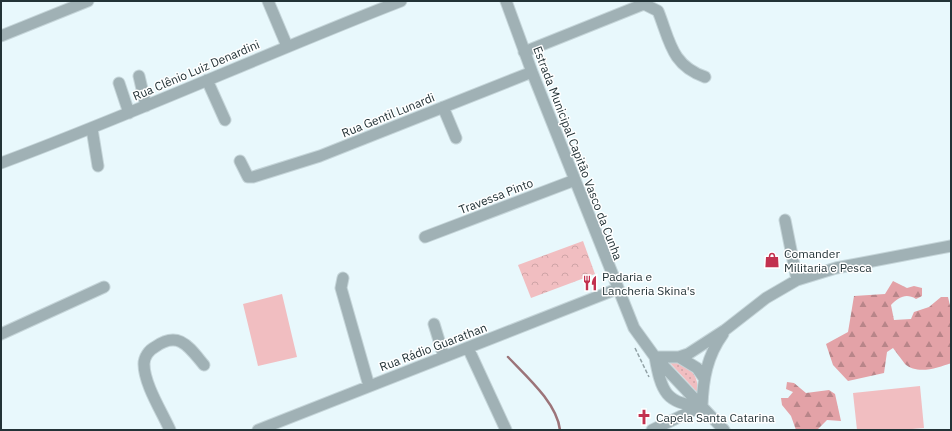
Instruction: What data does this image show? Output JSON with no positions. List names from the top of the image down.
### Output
{
  "streets": {
    "street": [
      "Rua Clênio Luiz Denardini",
      "Rua Gentil Lunardi",
      "Estrada Municipal Capitão Vasco da Cunha",
      "Travessa Pinto",
      "Rua Rádio Guarathan"
    ]
  },
  "crossings": [
    ["Rua Gentil Lunardi", "Estrada Municipal Capitão Vasco da Cunha"],
    ["Estrada Municipal Capitão Vasco da Cunha", "Travessa Pinto"],
    ["Estrada Municipal Capitão Vasco da Cunha", "Rua Rádio Guarathan"]
  ],
  "places": {
    "shop": ["Comander Militaria e Pesca"],
    "restaurant": ["Padaria e Lancheria Skina's"],
    "church": ["Capela Santa Catarina"]
  }
}
